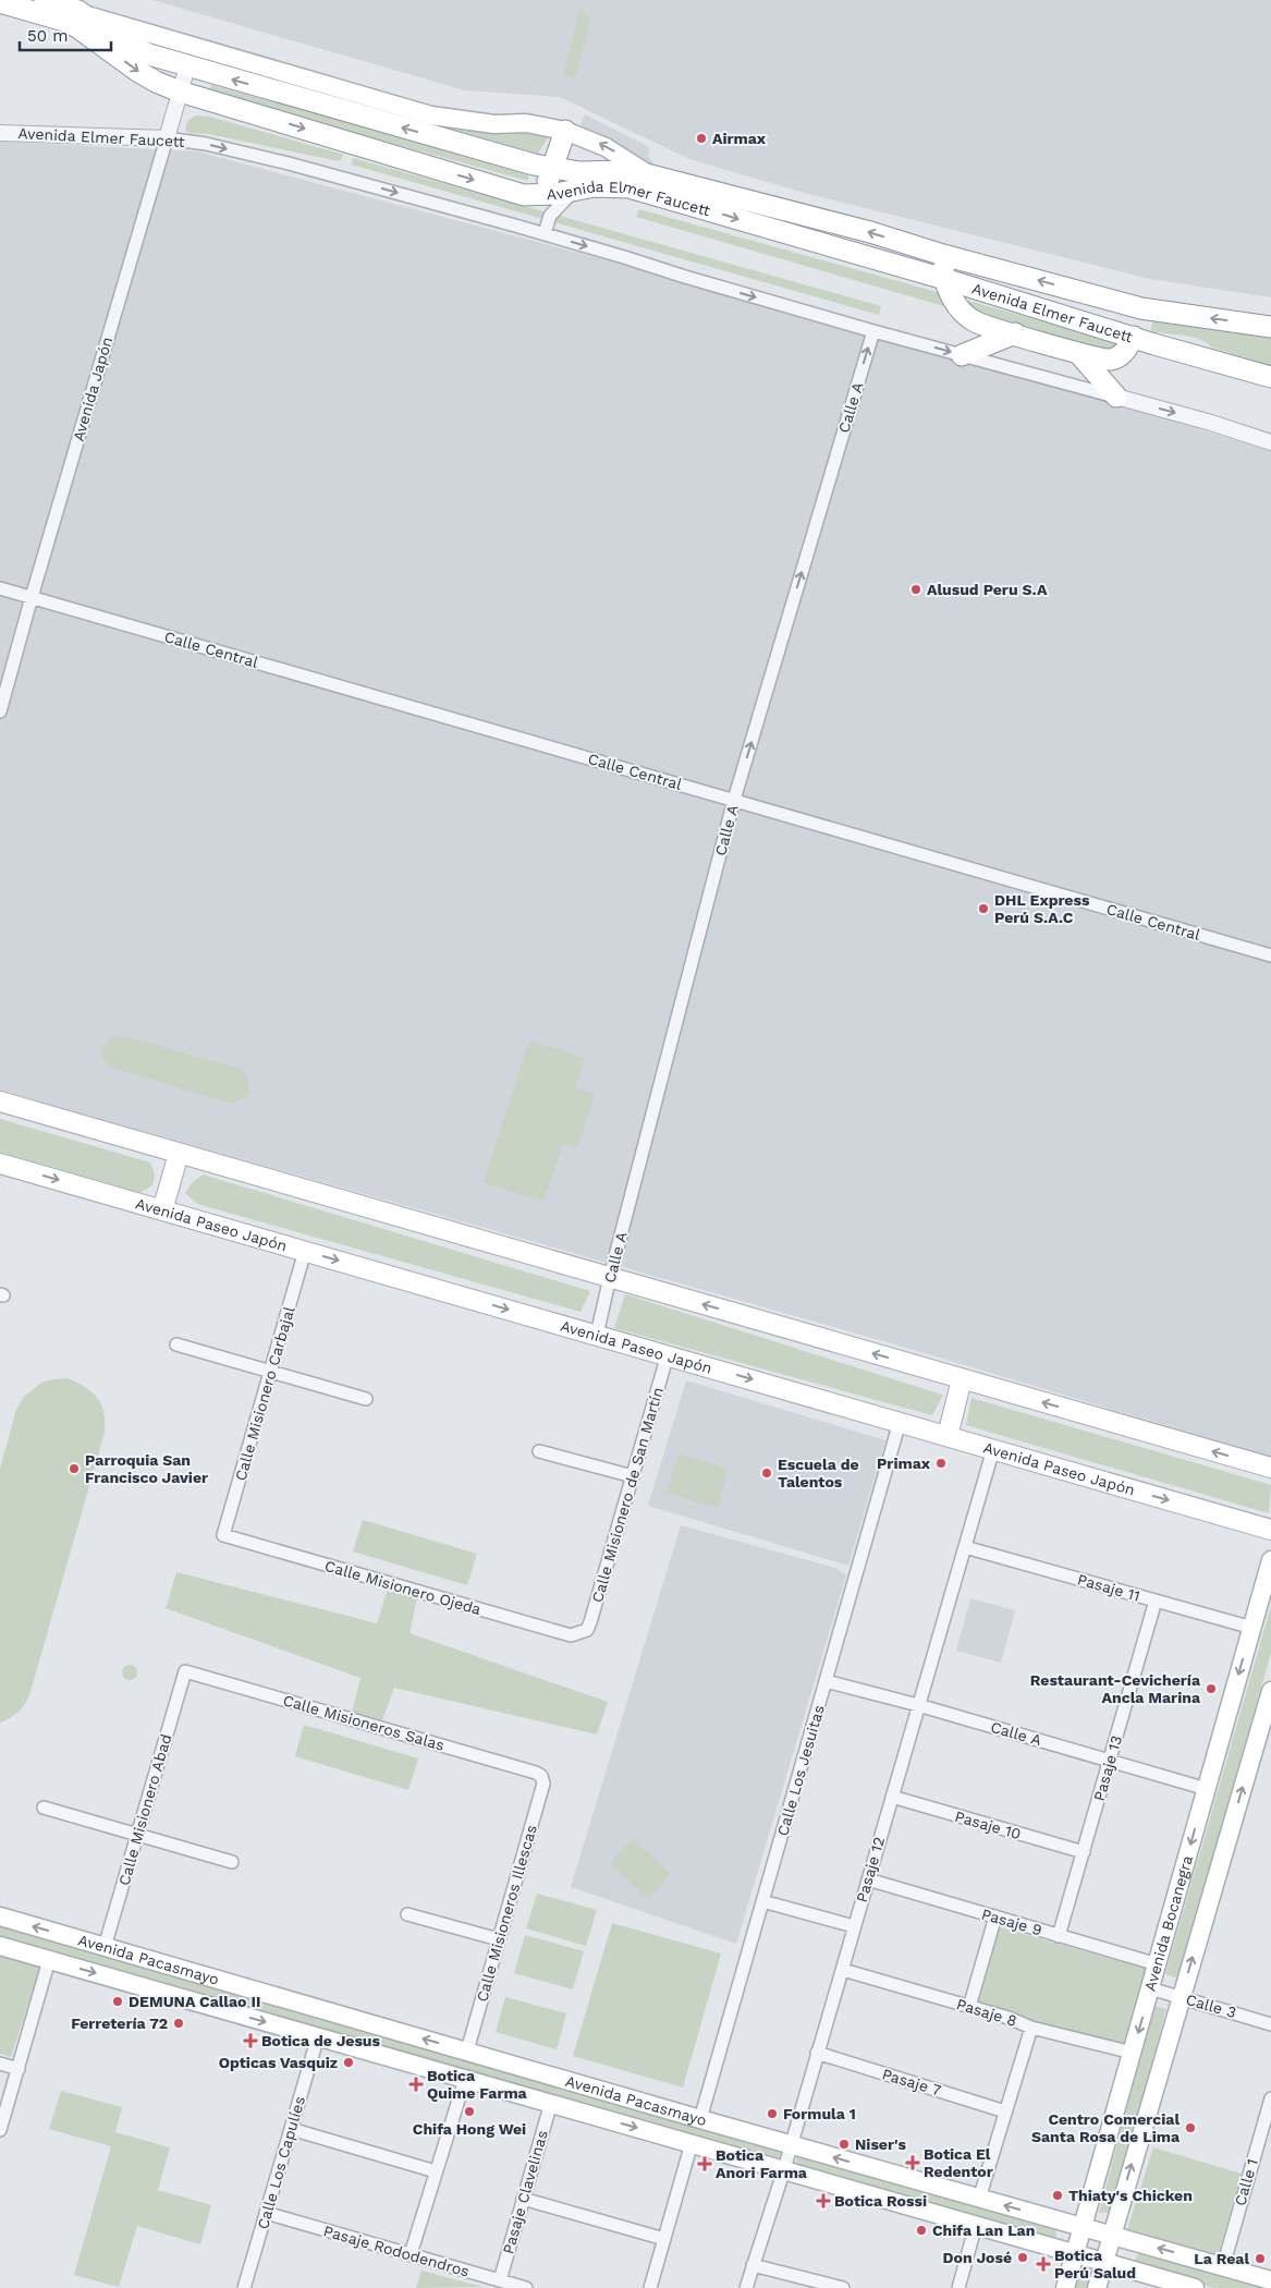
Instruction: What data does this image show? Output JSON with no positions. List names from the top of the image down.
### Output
{
  "streets": {
    "highway": ["Avenida Elmer Faucett"],
    "main road": ["Avenida Paseo Japón", "Avenida Bocanegra", "Avenida Pacasmayo"],
    "street": [
      "Avenida Japón",
      "Calle A",
      "Calle Central",
      "Calle Misionero Carbajal",
      "Calle Misionero de San Martín",
      "Calle Misionero Ojeda",
      "Pasaje 11",
      "Calle Misioneros Salas",
      "Pasaje 13",
      "Calle Los Jesuitas",
      "Calle Misionero Abad",
      "Pasaje 10",
      "Pasaje 12",
      "Calle Misioneros Illescas",
      "Pasaje 9",
      "Calle 3",
      "Pasaje 8",
      "Pasaje 7",
      "Calle Los Capulíes",
      "Calle 1",
      "Pasaje Clavelinas",
      "Pasaje Rododendros"
    ]
  },
  "crossings": [
    ["Avenida Elmer Faucett", "Avenida Japón"],
    ["Avenida Elmer Faucett", "Calle A"],
    ["Avenida Japón", "Calle Central"],
    ["Calle A", "Calle Central"],
    ["Calle A", "Avenida Paseo Japón"],
    ["Calle A", "Pasaje 13"],
    ["Calle A", "Calle Los Jesuitas"],
    ["Calle A", "Pasaje 12"],
    ["Calle A", "Avenida Bocanegra"],
    ["Avenida Paseo Japón", "Calle Misionero Carbajal"],
    ["Avenida Paseo Japón", "Calle Misionero de San Martín"],
    ["Avenida Paseo Japón", "Calle Los Jesuitas"],
    ["Avenida Paseo Japón", "Pasaje 12"],
    ["Calle Misionero Carbajal", "Calle Misionero Ojeda"],
    ["Calle Misionero de San Martín", "Calle Misionero Ojeda"],
    ["Pasaje 11", "Pasaje 13"],
    ["Pasaje 11", "Pasaje 12"],
    ["Pasaje 11", "Avenida Bocanegra"],
    ["Calle Misioneros Salas", "Calle Misionero Abad"],
    ["Calle Misioneros Salas", "Calle Misioneros Illescas"],
    ["Pasaje 13", "Pasaje 10"],
    ["Pasaje 13", "Pasaje 9"],
    ["Calle Los Jesuitas", "Avenida Pacasmayo"],
    ["Calle Misionero Abad", "Avenida Pacasmayo"],
    ["Pasaje 10", "Pasaje 12"],
    ["Pasaje 12", "Pasaje 9"],
    ["Pasaje 12", "Avenida Pacasmayo"],
    ["Pasaje 12", "Pasaje 8"],
    ["Pasaje 12", "Pasaje 7"],
    ["Calle Misioneros Illescas", "Avenida Pacasmayo"],
    ["Pasaje 9", "Avenida Bocanegra"],
    ["Avenida Bocanegra", "Avenida Pacasmayo"],
    ["Avenida Bocanegra", "Calle 3"],
    ["Avenida Bocanegra", "Pasaje 8"],
    ["Avenida Pacasmayo", "Calle Los Capulíes"],
    ["Avenida Pacasmayo", "Calle 1"],
    ["Avenida Pacasmayo", "Pasaje Clavelinas"],
    ["Calle Los Capulíes", "Pasaje Rododendros"],
    ["Pasaje Clavelinas", "Pasaje Rododendros"]
  ],
  "places": {
    "other": [
      "Airmax",
      "Alusud Peru S.A",
      "DHL Express Perú S.A.C",
      "Primax",
      "Parroquia San Francisco Javier",
      "Escuela de Talentos",
      "Restaurant-Cevichería Ancla Marina",
      "DEMUNA Callao II",
      "Ferretería 72",
      "Opticas Vasquiz",
      "Chifa Hong Wei",
      "Formula 1",
      "Centro Comercial Santa Rosa de Lima",
      "Niser's",
      "Thiaty's Chicken",
      "Chifa Lan Lan",
      "Don José",
      "La Real"
    ],
    "health": [
      "Botica de Jesus",
      "Botica Quime Farma",
      "Botica El Redentor",
      "Botica Anori Farma",
      "Botica Rossi",
      "Botica Perú Salud"
    ]
  },
  "scale_bar": "50 m"
}
